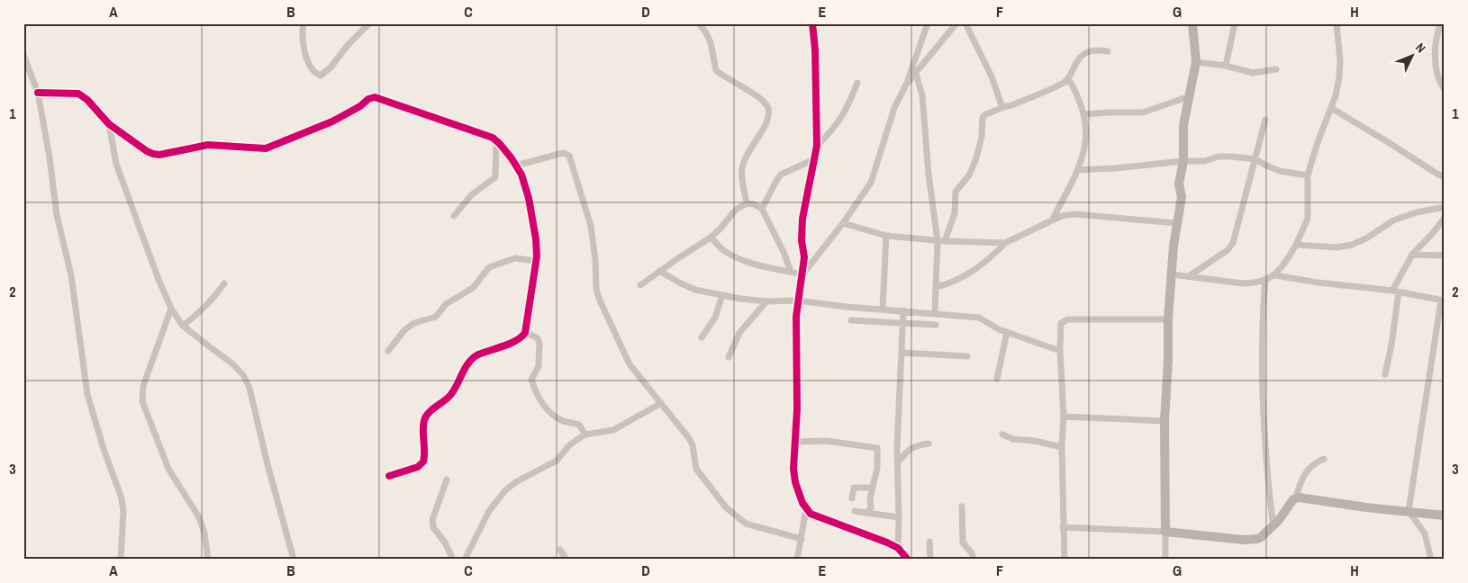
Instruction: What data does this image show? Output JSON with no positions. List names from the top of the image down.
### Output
{
  "north": "top right",
  "grid": {
    "columns": [
      "A",
      "B",
      "C",
      "D",
      "E",
      "F",
      "G",
      "H"
    ],
    "rows": ["1", "2", "3"]
  }
}
